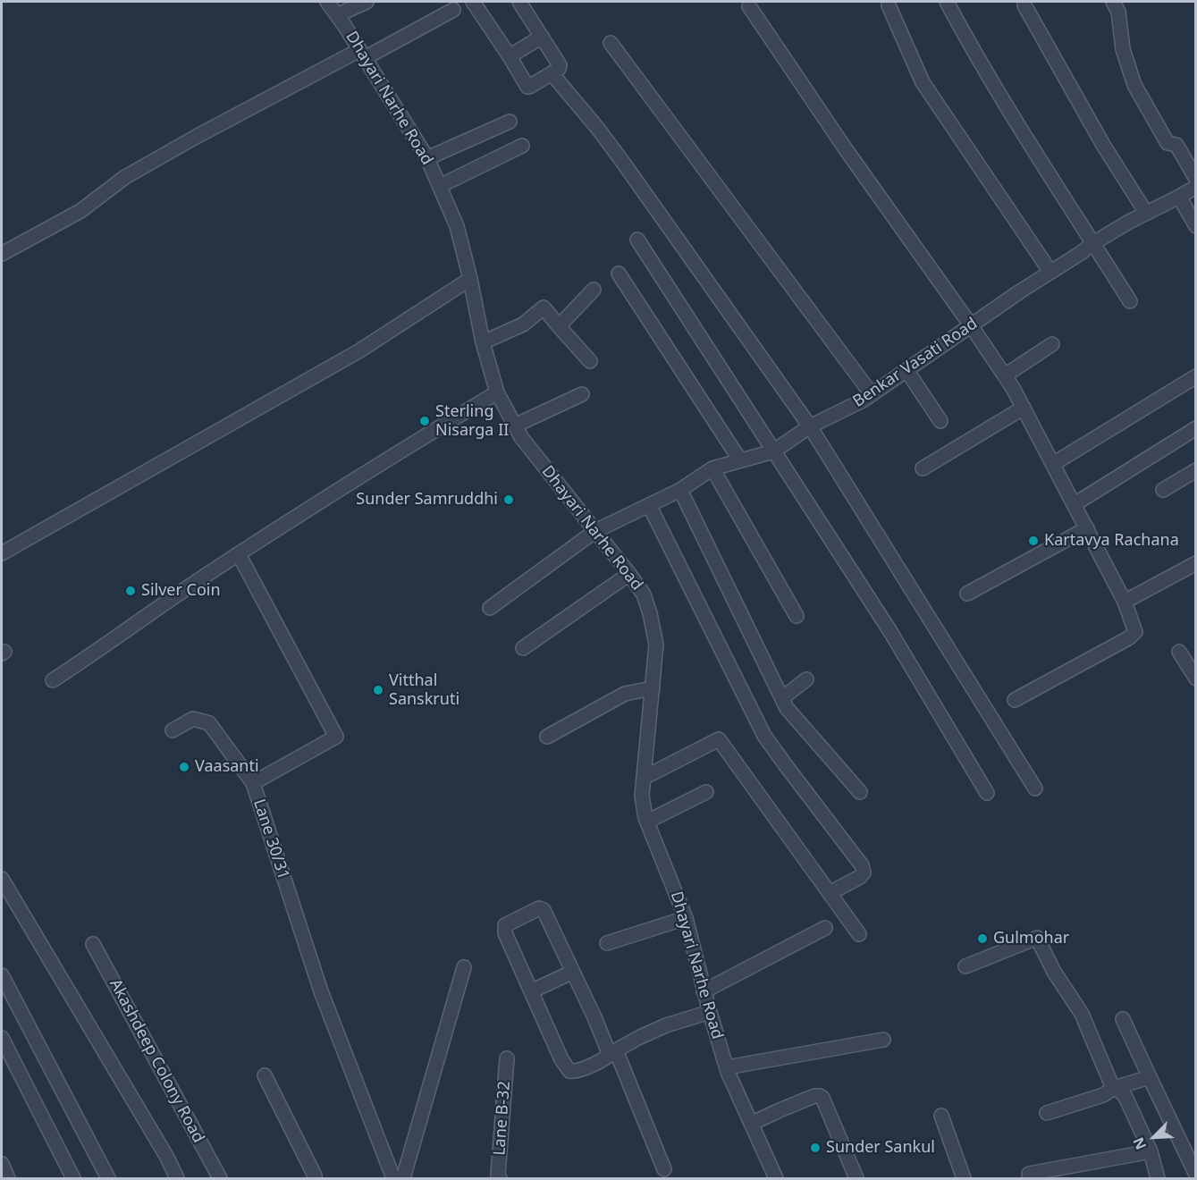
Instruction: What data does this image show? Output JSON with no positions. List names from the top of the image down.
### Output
{
  "streets": {
    "street": [
      "Dhayari Narhe Road",
      "Benkar Vasati Road",
      "Lane 30/31",
      "Akashdeep Colony Road",
      "Lane B-32"
    ]
  },
  "crossings": [
    ["Dhayari Narhe Road", "Benkar Vasati Road"]
  ],
  "places": [
    "Sterling Nisarga II",
    "Sunder Samruddhi",
    "Kartavya Rachana",
    "Silver Coin",
    "Vitthal Sanskruti",
    "Vaasanti",
    "Gulmohar",
    "Sunder Sankul"
  ],
  "north": "bottom left"
}
